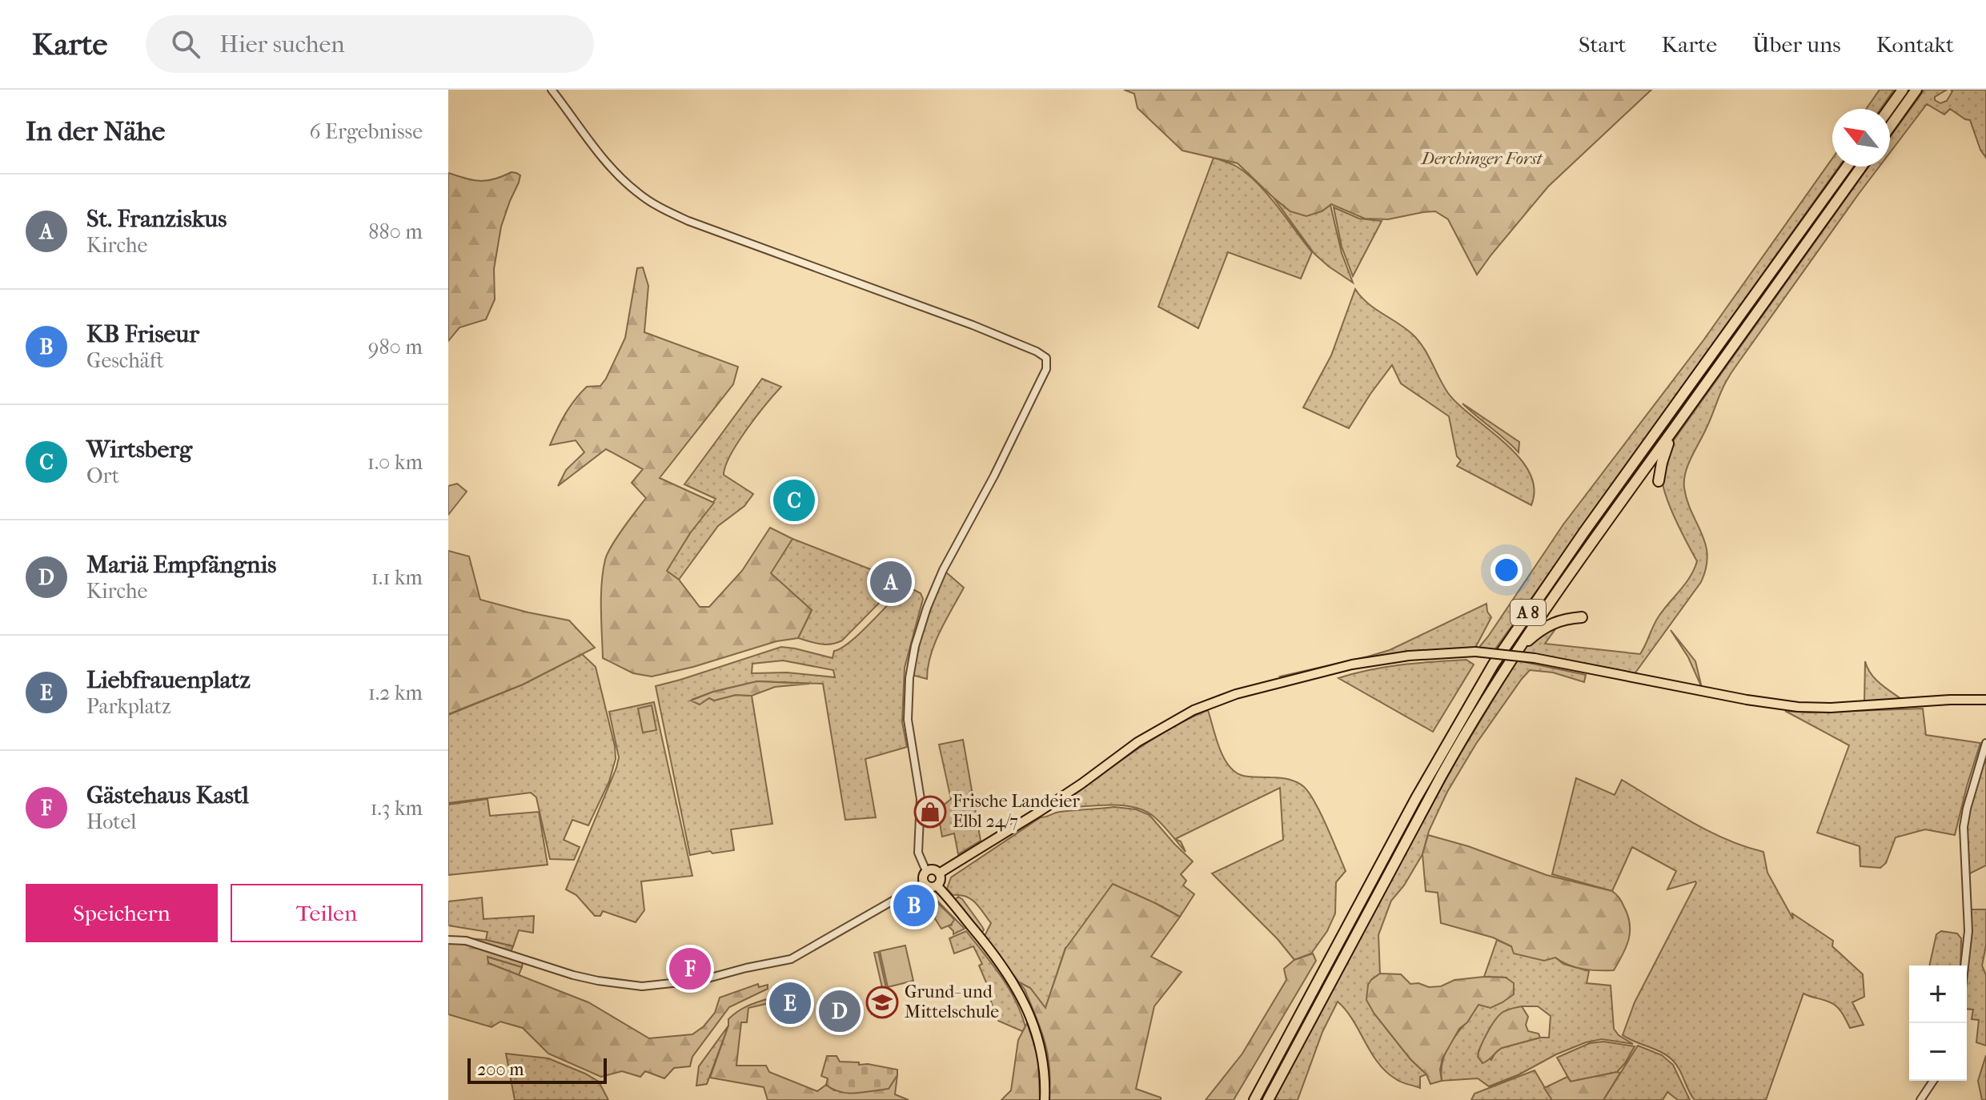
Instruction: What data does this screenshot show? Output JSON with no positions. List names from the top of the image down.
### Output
{
  "streets": {
    "highway": ["A 8"]
  },
  "parks": ["Derchinger Forst"],
  "places": {
    "shop": ["Frische Landeier Elbl 24/7"],
    "school or university": ["Grund- und Mittelschule"]
  },
  "scale_bar": "200 m",
  "north": "top left",
  "page": {
    "header": "Karte",
    "search": "Hier suchen",
    "nav": [
      "Start",
      "Karte",
      "Über uns",
      "Kontakt"
    ],
    "heading": ["In der Nähe", "6 Ergebnisse"],
    "list": [
      {
        "mark": "A",
        "name": "St. Franziskus",
        "note": "Kirche",
        "value": "880 m"
      },
      {
        "mark": "B",
        "name": "KB Friseur",
        "note": "Geschäft",
        "value": "980 m"
      },
      {
        "mark": "C",
        "name": "Wirtsberg",
        "note": "Ort",
        "value": "1.0 km"
      },
      {
        "mark": "D",
        "name": "Mariä Empfängnis",
        "note": "Kirche",
        "value": "1.1 km"
      },
      {
        "mark": "E",
        "name": "Liebfrauenplatz",
        "note": "Parkplatz",
        "value": "1.2 km"
      },
      {
        "mark": "F",
        "name": "Gästehaus Kastl",
        "note": "Hotel",
        "value": "1.3 km"
      }
    ],
    "pins": [
      "C",
      "A",
      "B",
      "F",
      "E",
      "D"
    ],
    "buttons": ["Speichern", "Teilen"],
    "map_buttons": ["+", "−"],
    "scale": "200 m"
  }
}
